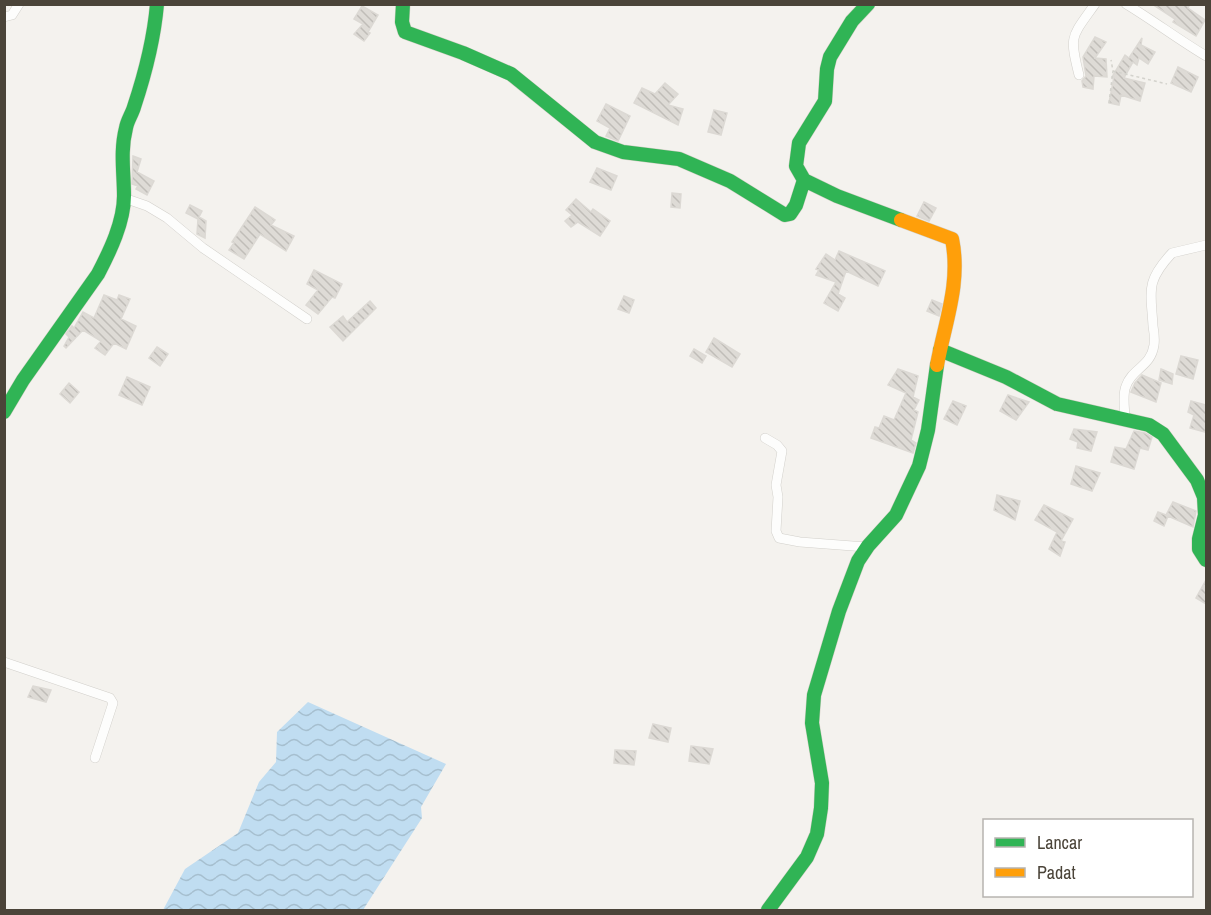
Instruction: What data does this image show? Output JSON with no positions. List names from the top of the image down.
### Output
{
  "legend": ["Lancar", "Padat"]
}
